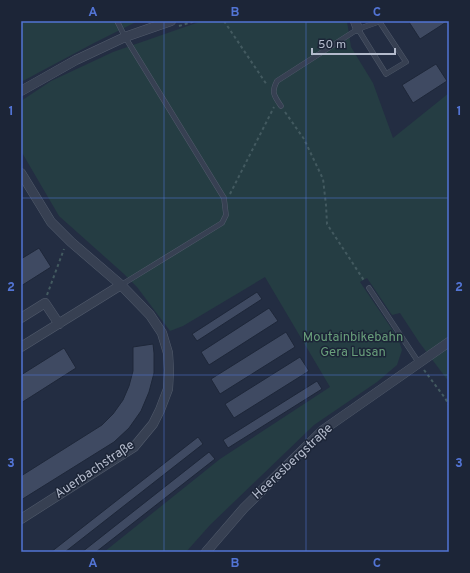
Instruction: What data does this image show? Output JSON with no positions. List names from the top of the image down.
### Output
{
  "streets": {
    "street": ["Heeresbergstraße", "Auerbachstraße"]
  },
  "parks": ["Moutainbikebahn Gera Lusan"],
  "scale_bar": "50 m",
  "grid": {
    "columns": ["A", "B", "C"],
    "rows": ["1", "2", "3"]
  }
}
